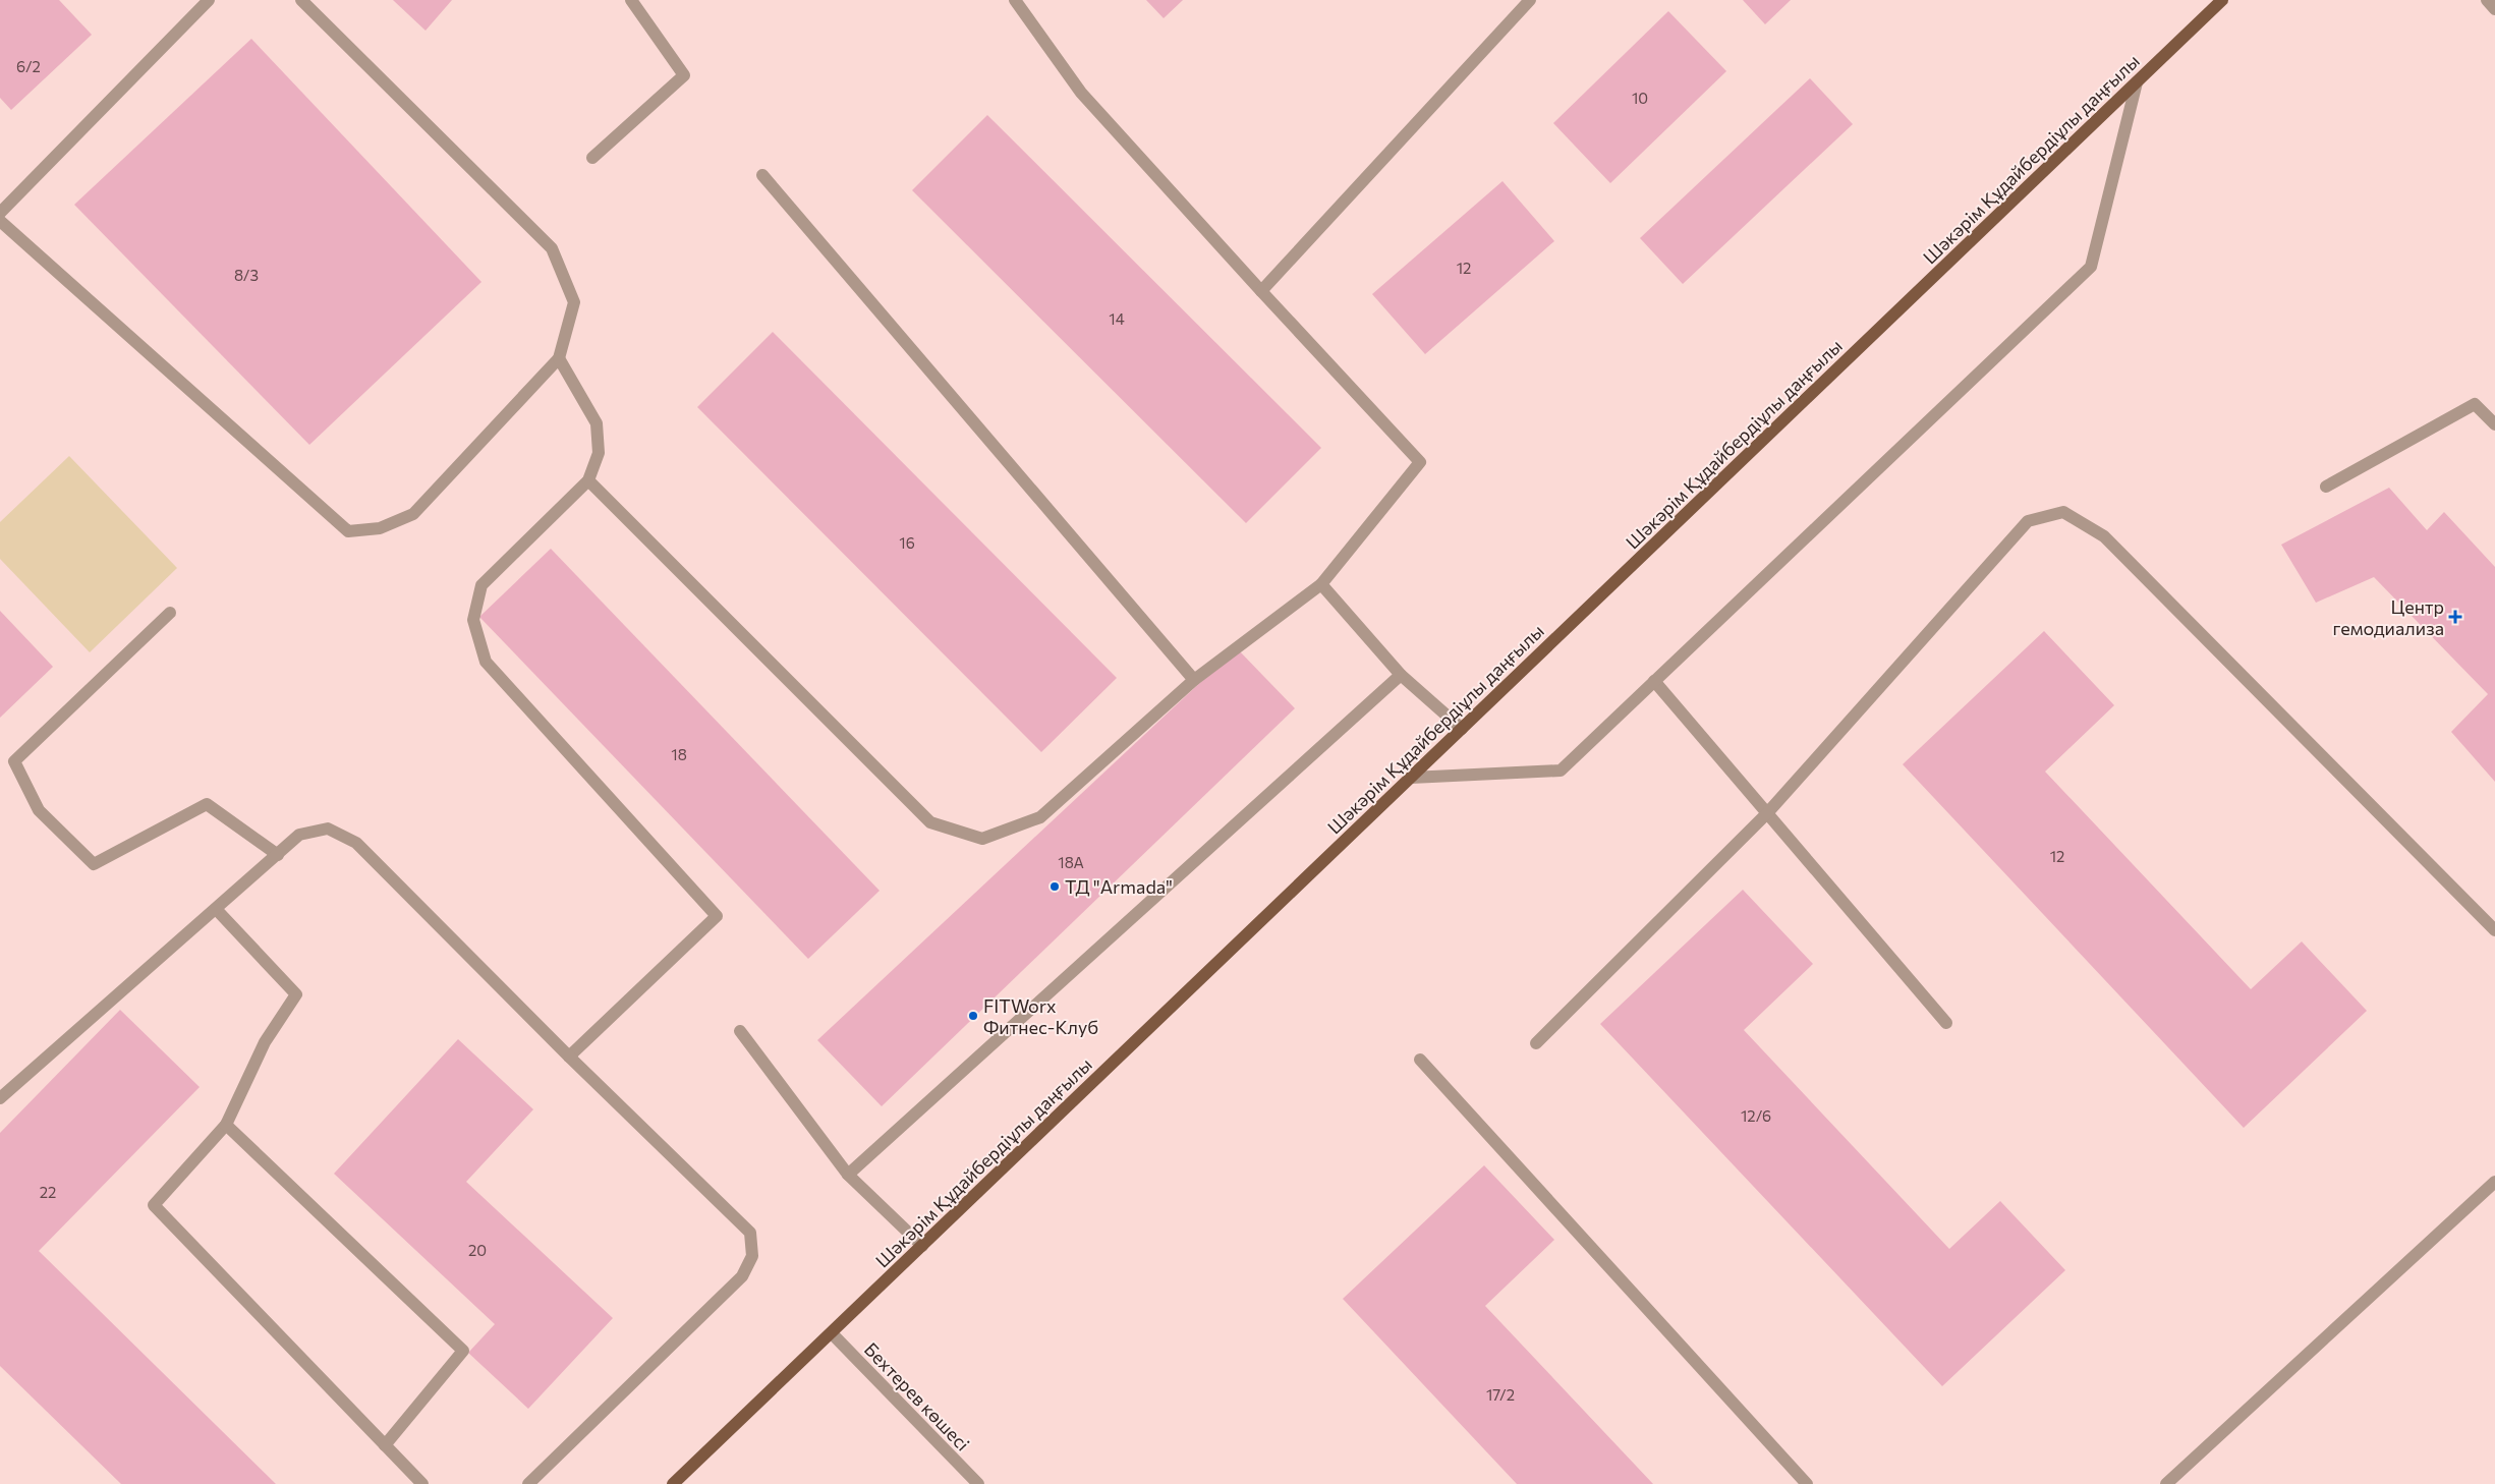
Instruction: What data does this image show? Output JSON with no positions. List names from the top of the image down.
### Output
{
  "streets": {
    "main road": ["Шәкәрім Құдайбердіұлы даңғылы"],
    "street": ["Бехтерев көшесі"]
  },
  "crossings": [
    ["Шәкәрім Құдайбердіұлы даңғылы", "Бехтерев көшесі"]
  ],
  "places": {
    "health": ["Центр гемодиализа"],
    "other": ["ТД \"Armada\"", "FITWorx Фитнес-Клуб"]
  },
  "house_numbers": [
    "6/2",
    "10",
    "12",
    "8/3",
    "14",
    "16",
    "18",
    "12",
    "18А",
    "12/6",
    "22",
    "20",
    "17/2"
  ]
}
